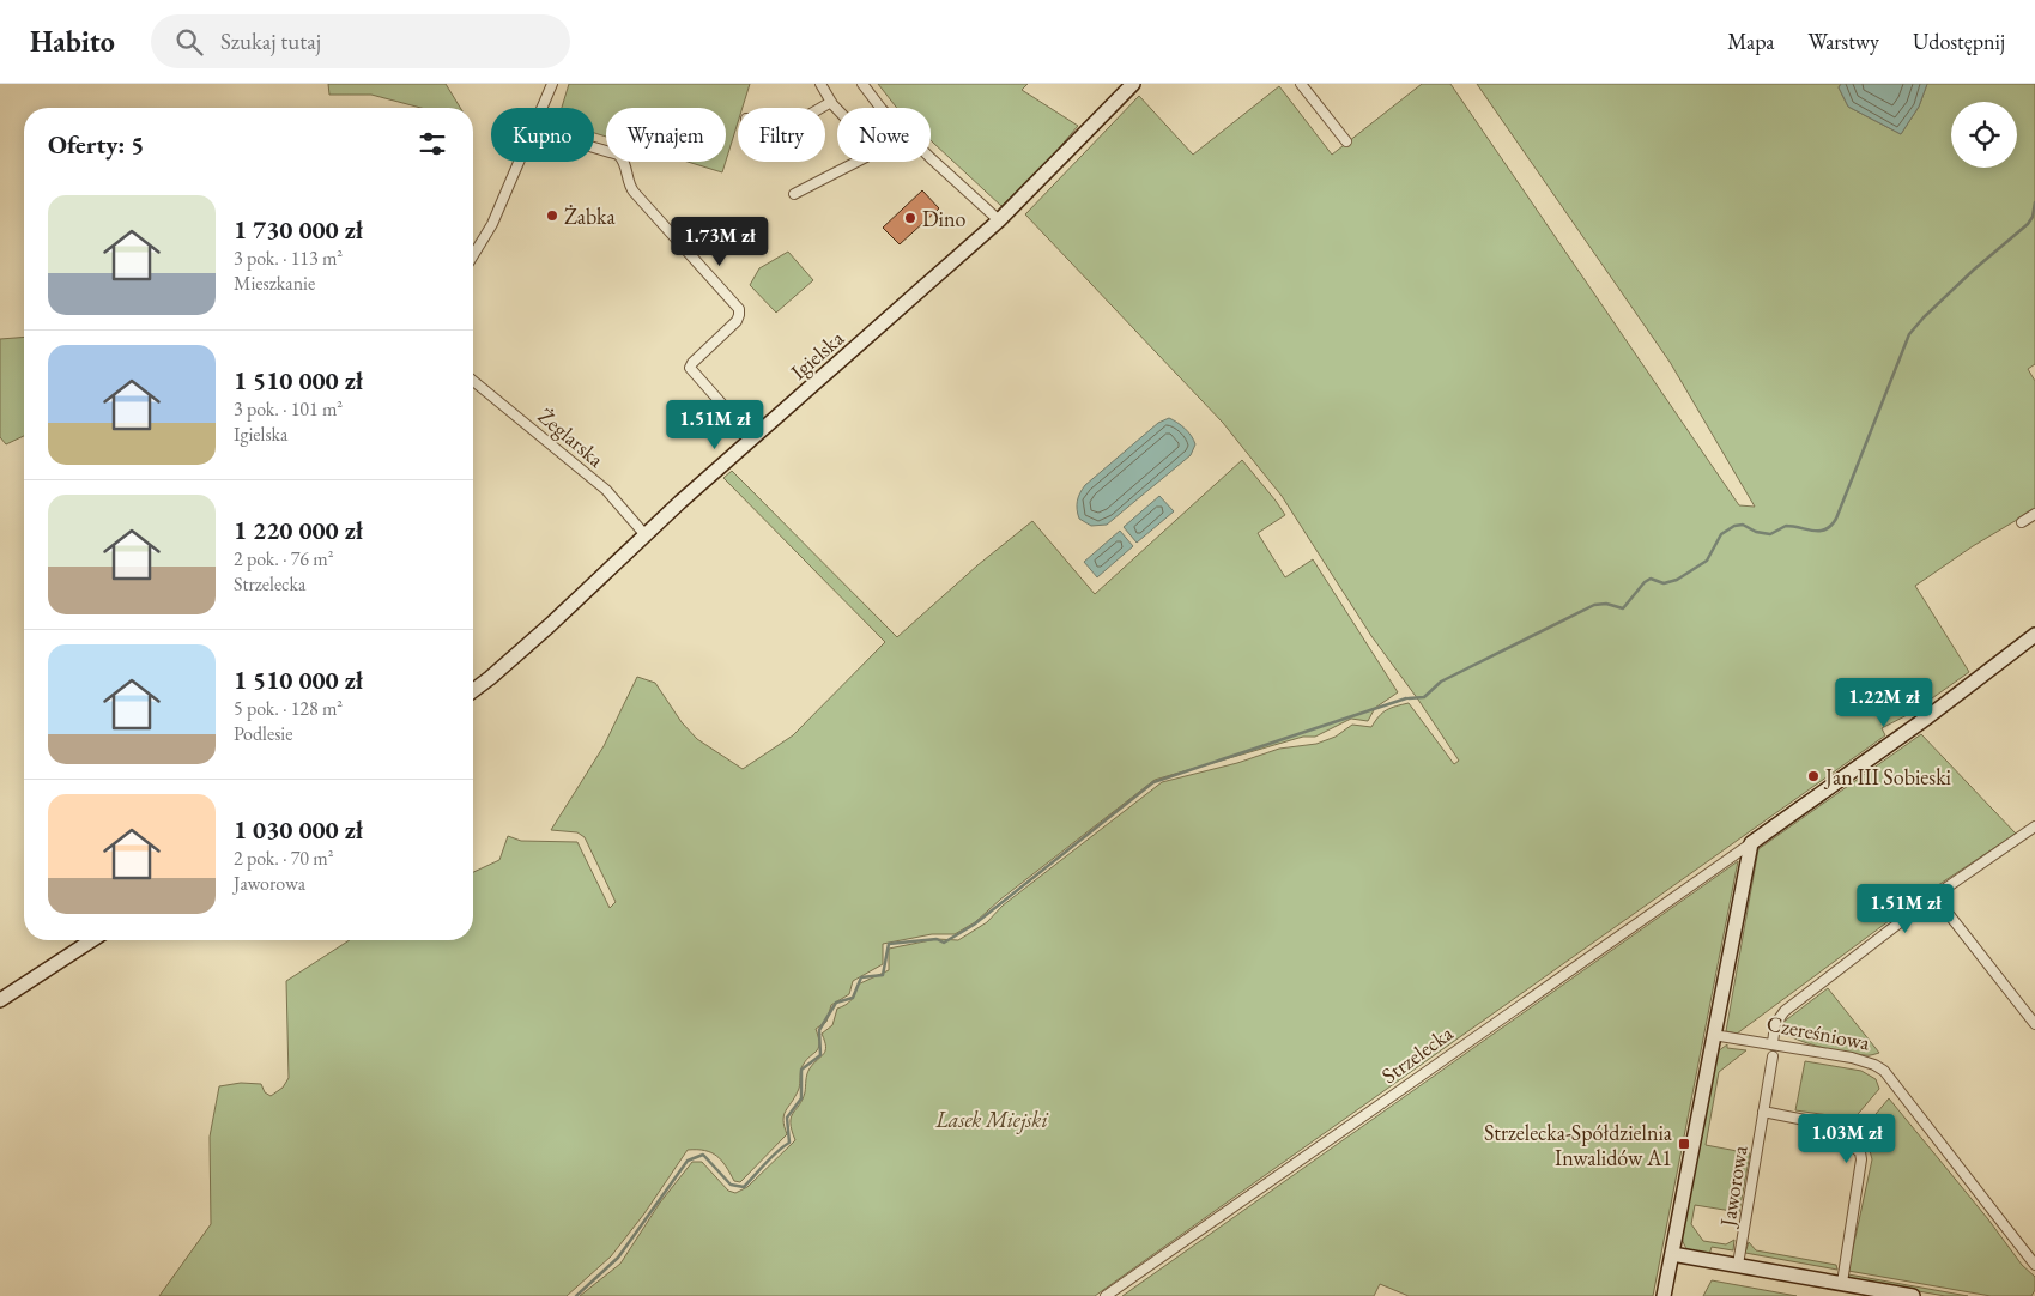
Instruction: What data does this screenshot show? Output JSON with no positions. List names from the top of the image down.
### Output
{
  "streets": {
    "street": [
      "Igielska",
      "Żeglarska",
      "Czereśniowa",
      "Strzelecka",
      "Jaworowa"
    ]
  },
  "crossings": [
    ["Igielska", "Żeglarska"]
  ],
  "parks": ["Lasek Miejski"],
  "places": {
    "other": ["Żabka", "Dino", "Jan III Sobieski"],
    "transit": ["Strzelecka-Spółdzielnia Inwalidów A1"]
  },
  "page": {
    "header": "Habito",
    "search": "Szukaj tutaj",
    "nav": ["Mapa", "Warstwy", "Udostępnij"],
    "chip": [
      "Kupno",
      "Wynajem",
      "Filtry",
      "Nowe"
    ],
    "heading": "Oferty: 5",
    "list": [
      {
        "name": "1 730 000 zł",
        "note": "3 pok. · 113 m² · Mieszkanie"
      },
      {
        "name": "1 510 000 zł",
        "note": "3 pok. · 101 m² · Igielska"
      },
      {
        "name": "1 220 000 zł",
        "note": "2 pok. · 76 m² · Strzelecka"
      },
      {
        "name": "1 510 000 zł",
        "note": "5 pok. · 128 m² · Podlesie"
      },
      {
        "name": "1 030 000 zł",
        "note": "2 pok. · 70 m² · Jaworowa"
      }
    ],
    "price": [
      "1.73M zł",
      "1.51M zł",
      "1.22M zł",
      "1.51M zł",
      "1.03M zł"
    ]
  }
}
